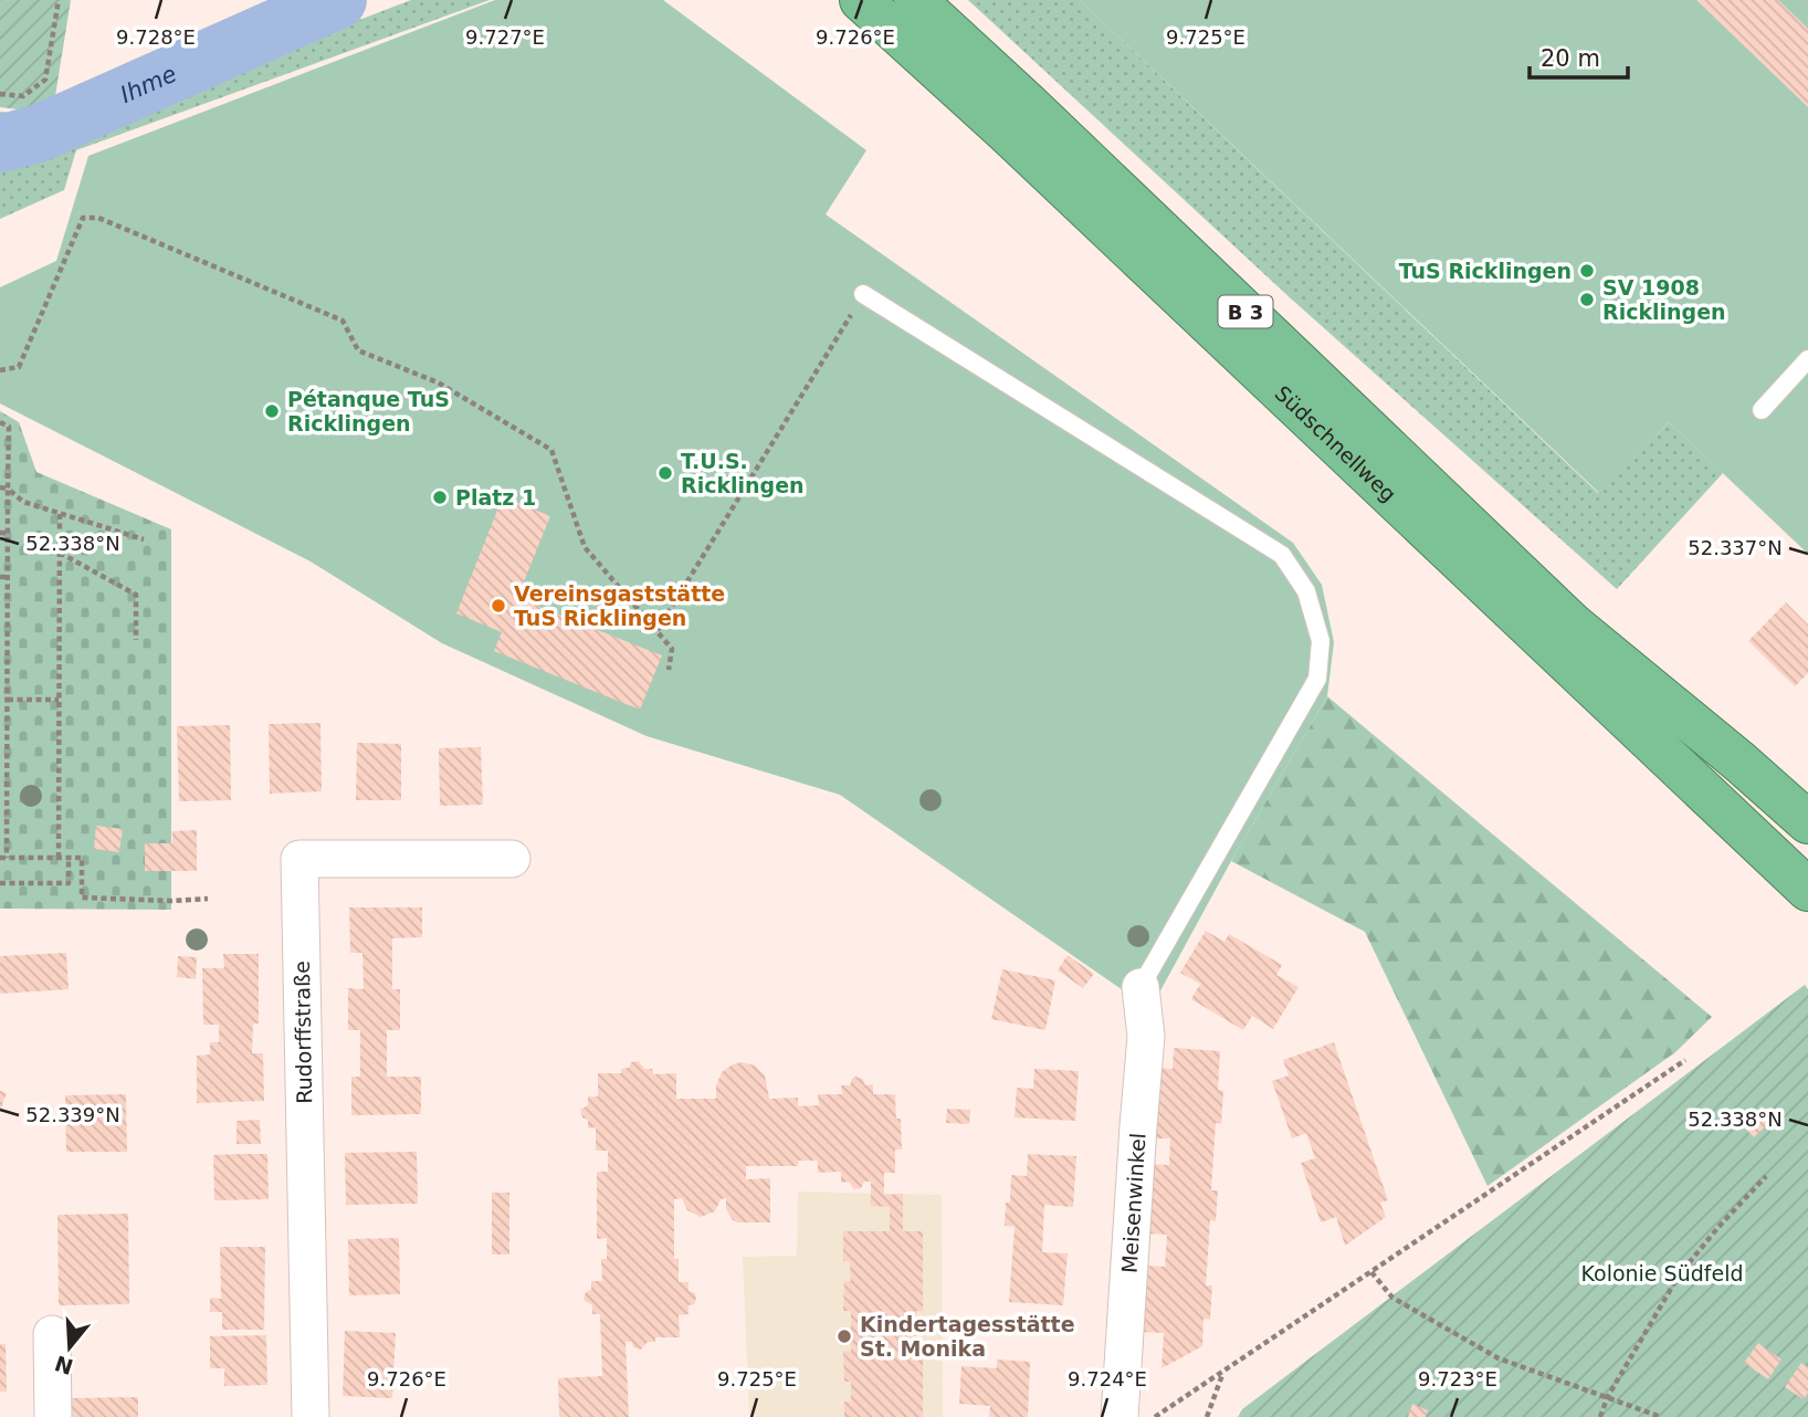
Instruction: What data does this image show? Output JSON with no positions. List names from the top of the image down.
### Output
{
  "streets": {
    "highway": ["B 3", "Südschnellweg"],
    "street": ["Rudorffstraße", "Meisenwinkel"]
  },
  "water": ["Ihme"],
  "parks": ["Kolonie Südfeld"],
  "places": [
    "TuS Ricklingen",
    "SV 1908 Ricklingen",
    "Pétanque TuS Ricklingen",
    "T.U.S. Ricklingen",
    "Platz 1",
    "Vereinsgaststätte TuS Ricklingen",
    "Kindertagesstätte St. Monika"
  ],
  "scale_bar": "20 m",
  "north": "bottom",
  "coordinates": [
    "9.728°E",
    "9.727°E",
    "9.726°E",
    "9.725°E",
    "52.338°N",
    "52.337°N",
    "52.339°N",
    "9.723°E",
    "9.724°E"
  ]
}
